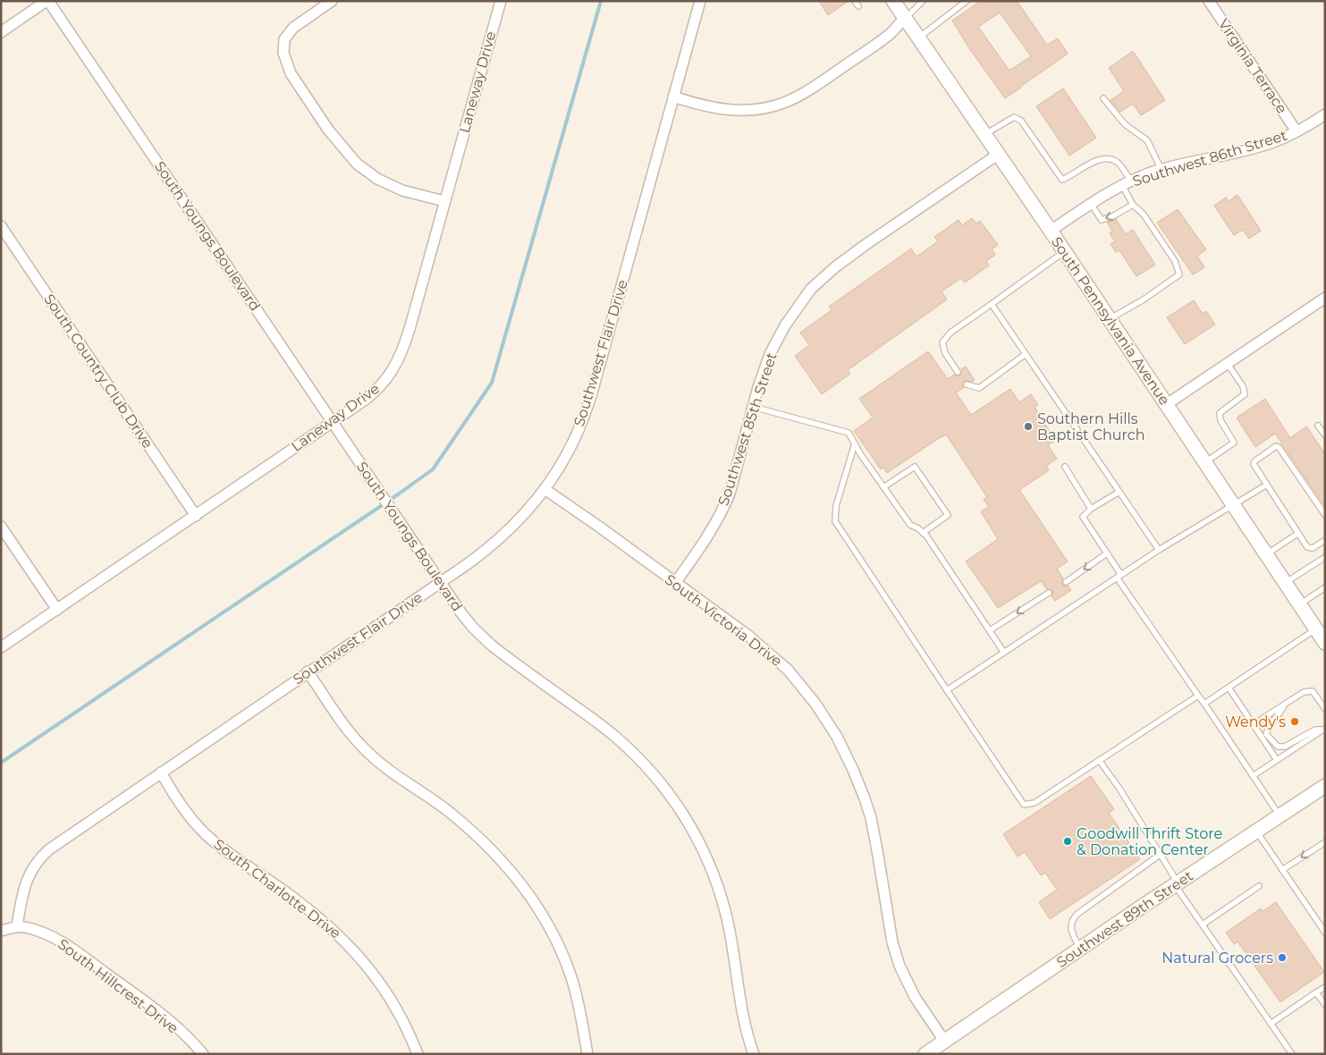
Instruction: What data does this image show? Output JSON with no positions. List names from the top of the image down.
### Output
{
  "streets": {
    "main road": ["South Pennsylvania Avenue", "Southwest 89th Street"],
    "street": [
      "Virginia Terrace",
      "Laneway Drive",
      "Southwest 86th Street",
      "South Youngs Boulevard",
      "Southwest Flair Drive",
      "South Country Club Drive",
      "Southwest 85th Street",
      "South Victoria Drive",
      "South Charlotte Drive",
      "South Hillcrest Drive"
    ]
  },
  "crossings": [
    ["Virginia Terrace", "Southwest 86th Street"],
    ["Laneway Drive", "South Youngs Boulevard"],
    ["Laneway Drive", "South Country Club Drive"],
    ["Southwest 86th Street", "South Pennsylvania Avenue"],
    ["South Youngs Boulevard", "Southwest Flair Drive"],
    ["South Pennsylvania Avenue", "Southwest 85th Street"],
    ["Southwest Flair Drive", "South Victoria Drive"],
    ["Southwest Flair Drive", "South Charlotte Drive"],
    ["Southwest Flair Drive", "South Hillcrest Drive"],
    ["Southwest 85th Street", "South Victoria Drive"],
    ["South Victoria Drive", "Southwest 89th Street"]
  ],
  "places": [
    "Southern Hills Baptist Church",
    "Wendy's",
    "Goodwill Thrift Store & Donation Center",
    "Natural Grocers"
  ]
}
